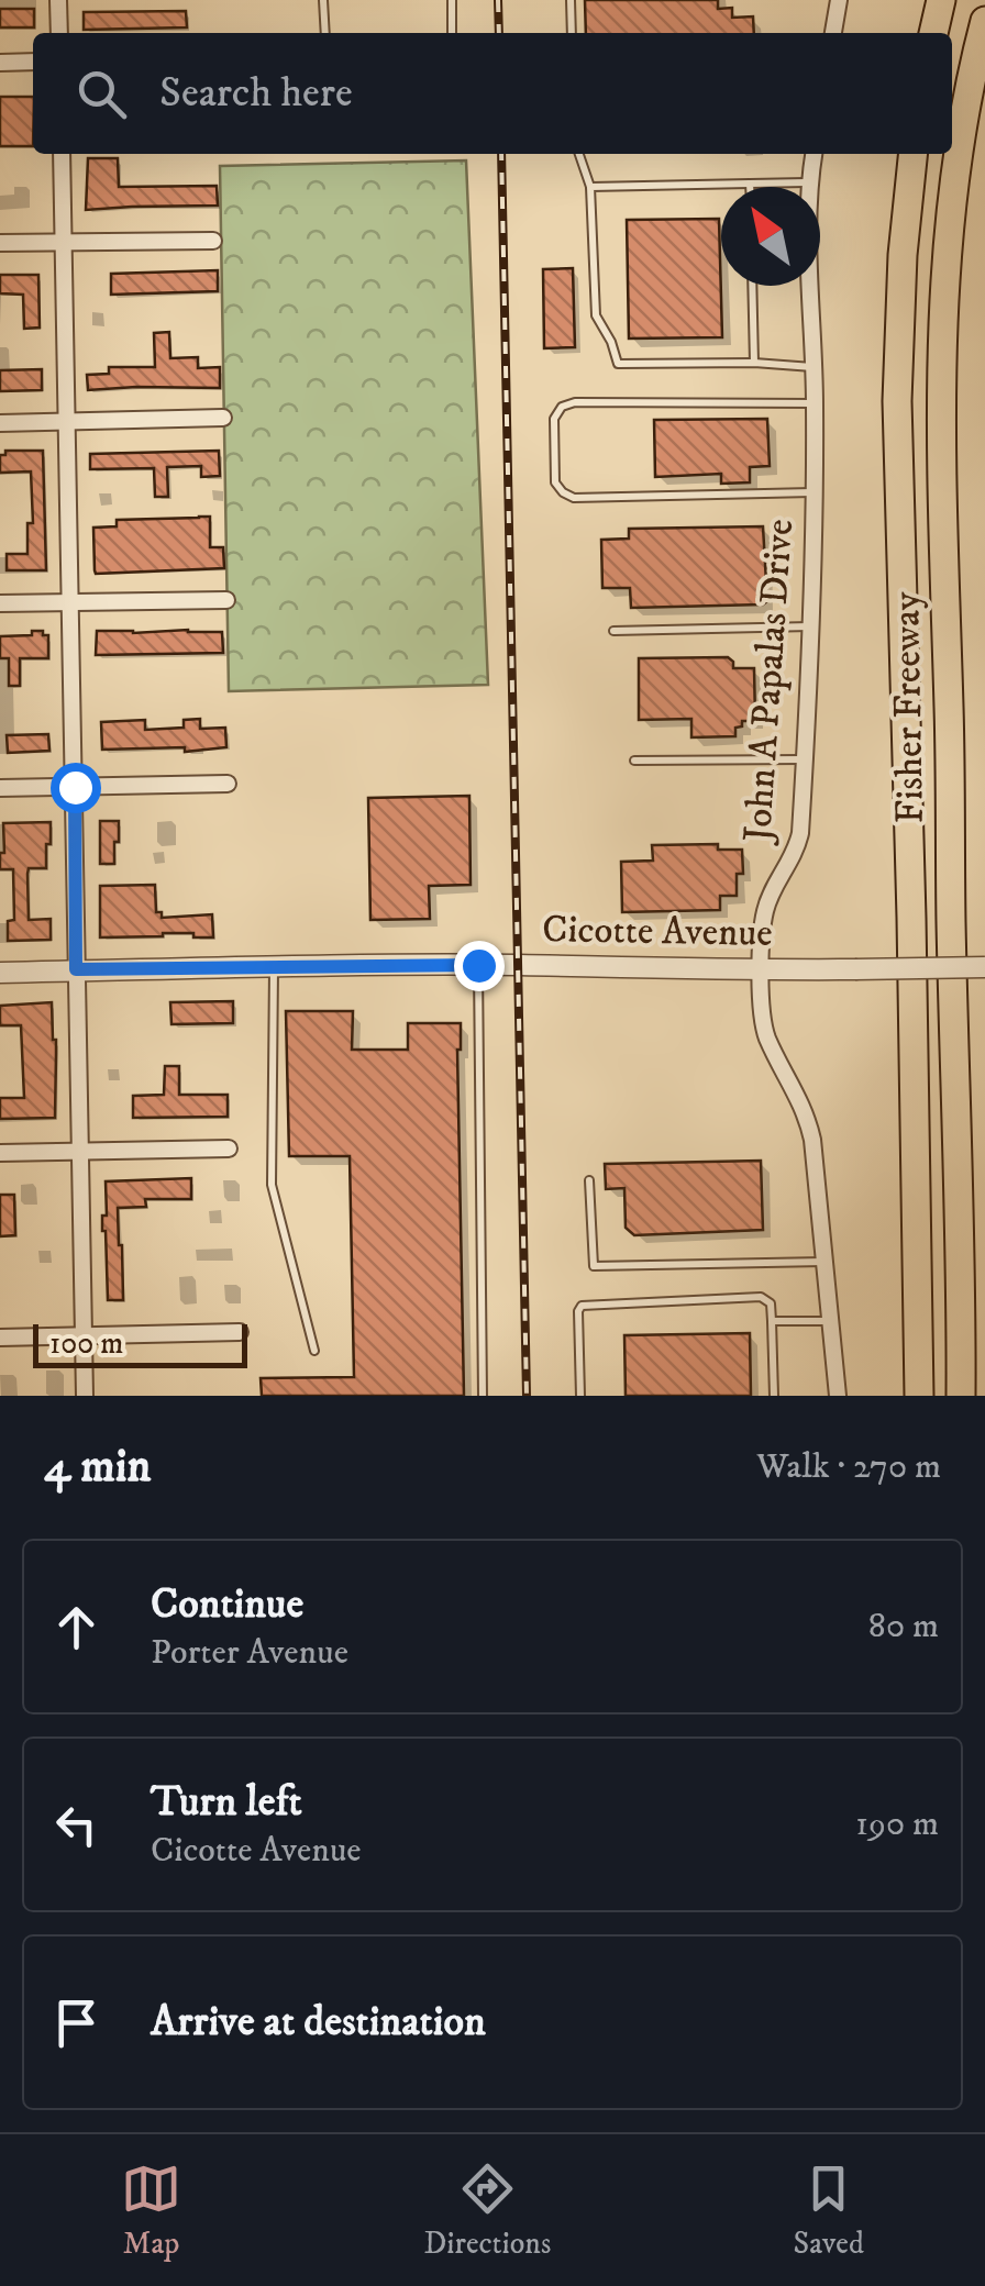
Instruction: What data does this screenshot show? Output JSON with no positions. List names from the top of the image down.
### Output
{
  "streets": {
    "highway": ["Fisher Freeway"],
    "street": ["John A Papalas Drive", "Cicotte Avenue"]
  },
  "crossings": [
    ["John A Papalas Drive", "Cicotte Avenue"]
  ],
  "scale_bar": "100 m",
  "north": "top left",
  "page": {
    "search": "Search here",
    "scale": "100 m",
    "heading": ["4 min", "Walk · 270 m"],
    "list": [
      ["Continue", "Porter Avenue", "80 m"],
      ["Turn left", "Cicotte Avenue", "190 m"],
      "Arrive at destination"
    ],
    "nav": ["Map", "Directions", "Saved"]
  }
}
